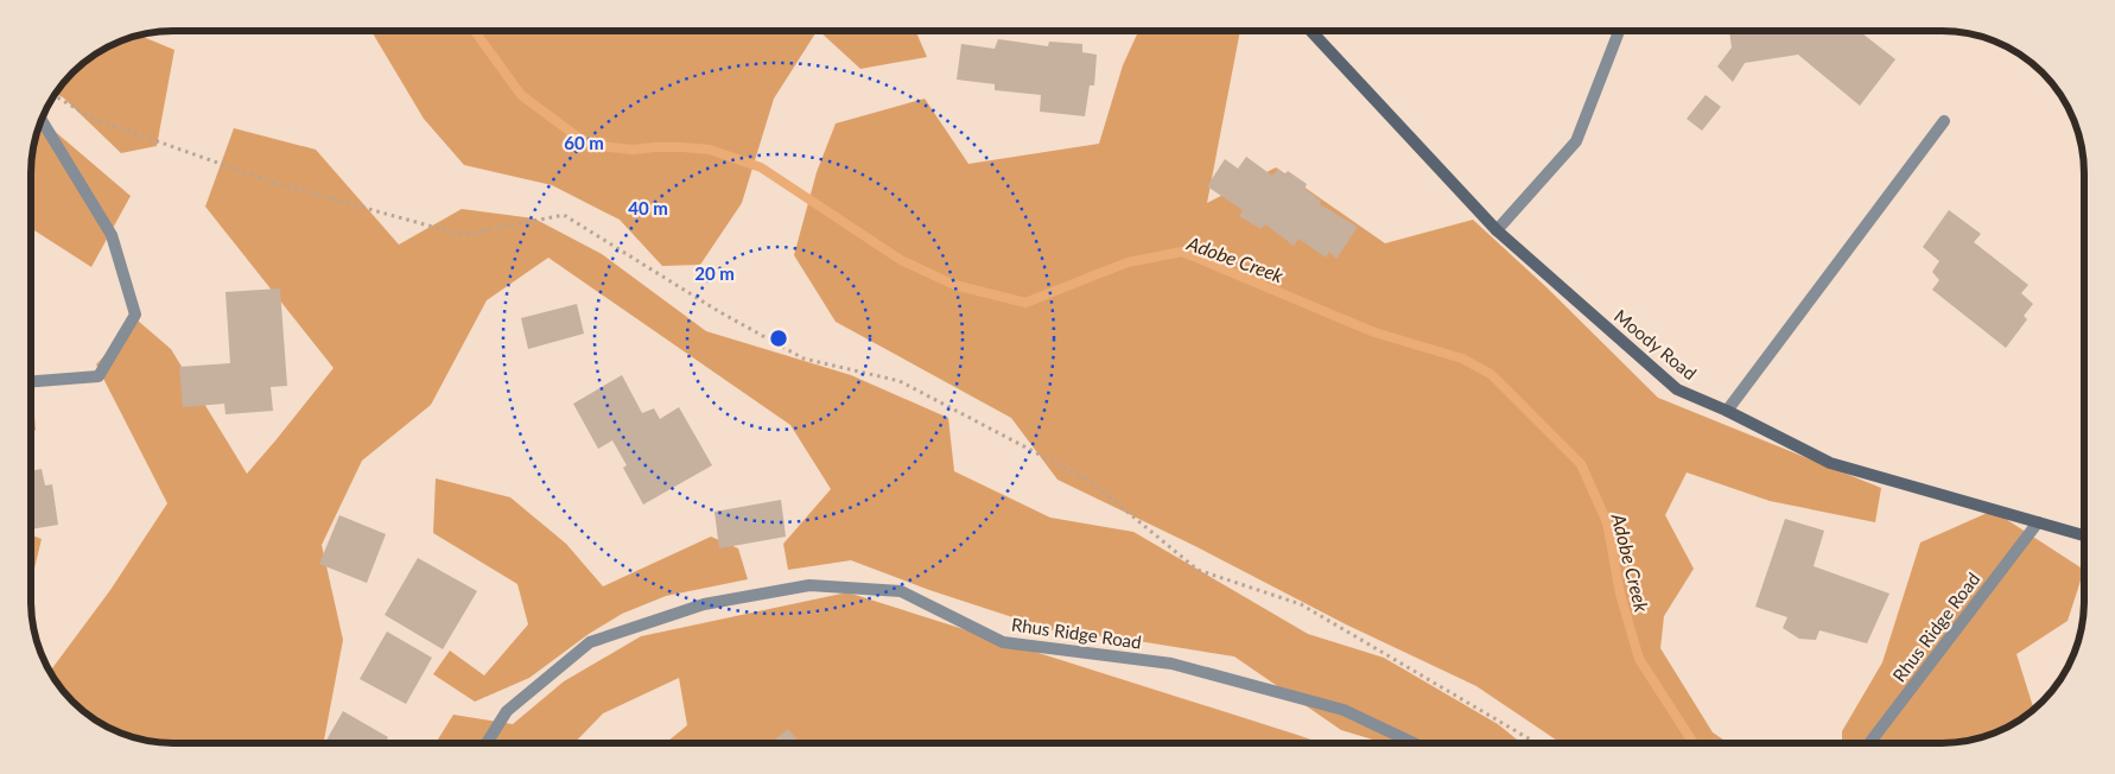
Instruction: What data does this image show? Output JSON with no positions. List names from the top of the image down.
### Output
{
  "streets": {
    "street": ["Moody Road", "Rhus Ridge Road"]
  },
  "crossings": [
    ["Moody Road", "Rhus Ridge Road"]
  ],
  "water": ["Adobe Creek"],
  "rings": ["60 m", "40 m", "20 m"]
}
